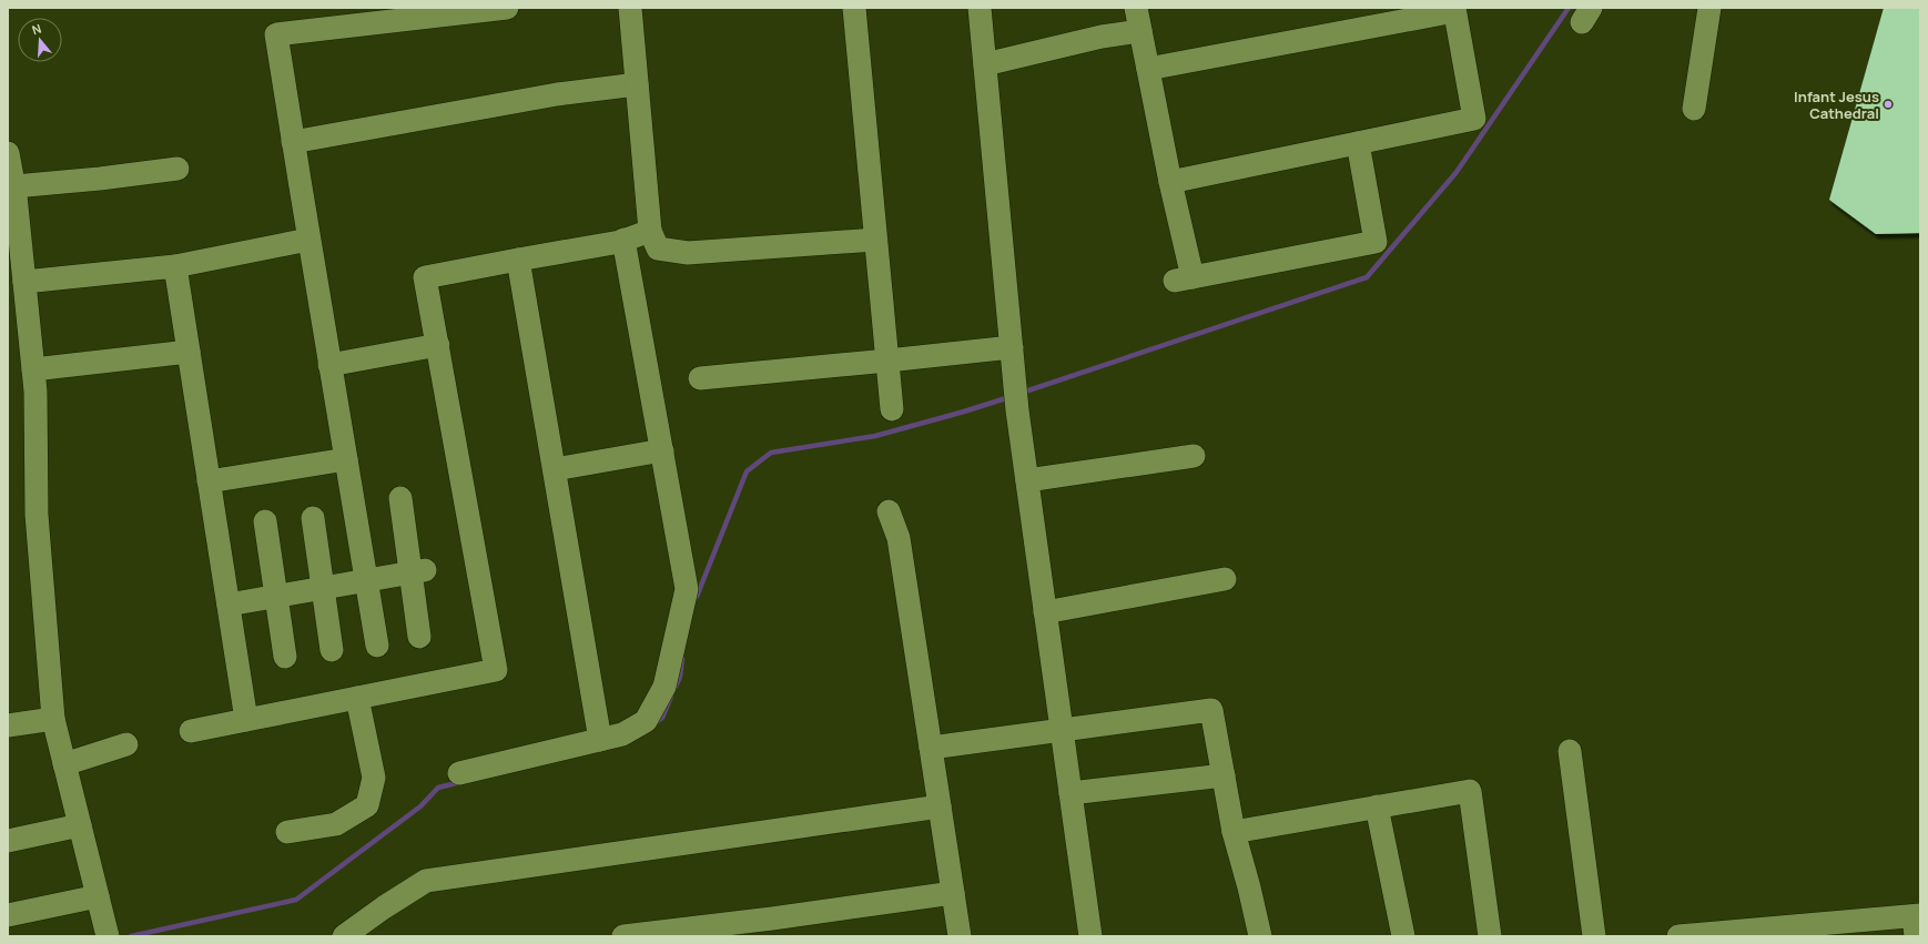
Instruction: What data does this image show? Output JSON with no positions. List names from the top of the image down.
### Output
{
  "places": ["Infant Jesus Cathedral"],
  "north": "top"
}
